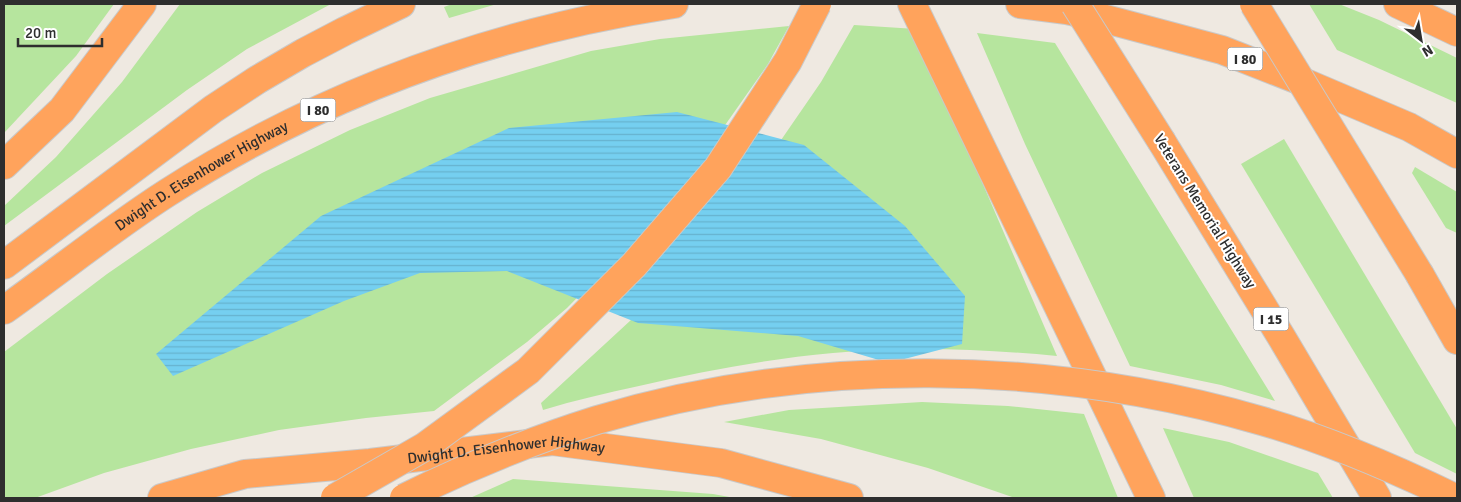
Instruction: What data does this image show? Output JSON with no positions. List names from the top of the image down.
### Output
{
  "streets": {
    "highway": [
      "I 80",
      "Dwight D. Eisenhower Highway",
      "Veterans Memorial Highway",
      "I 15"
    ]
  },
  "scale_bar": "20 m",
  "north": "bottom right"
}
